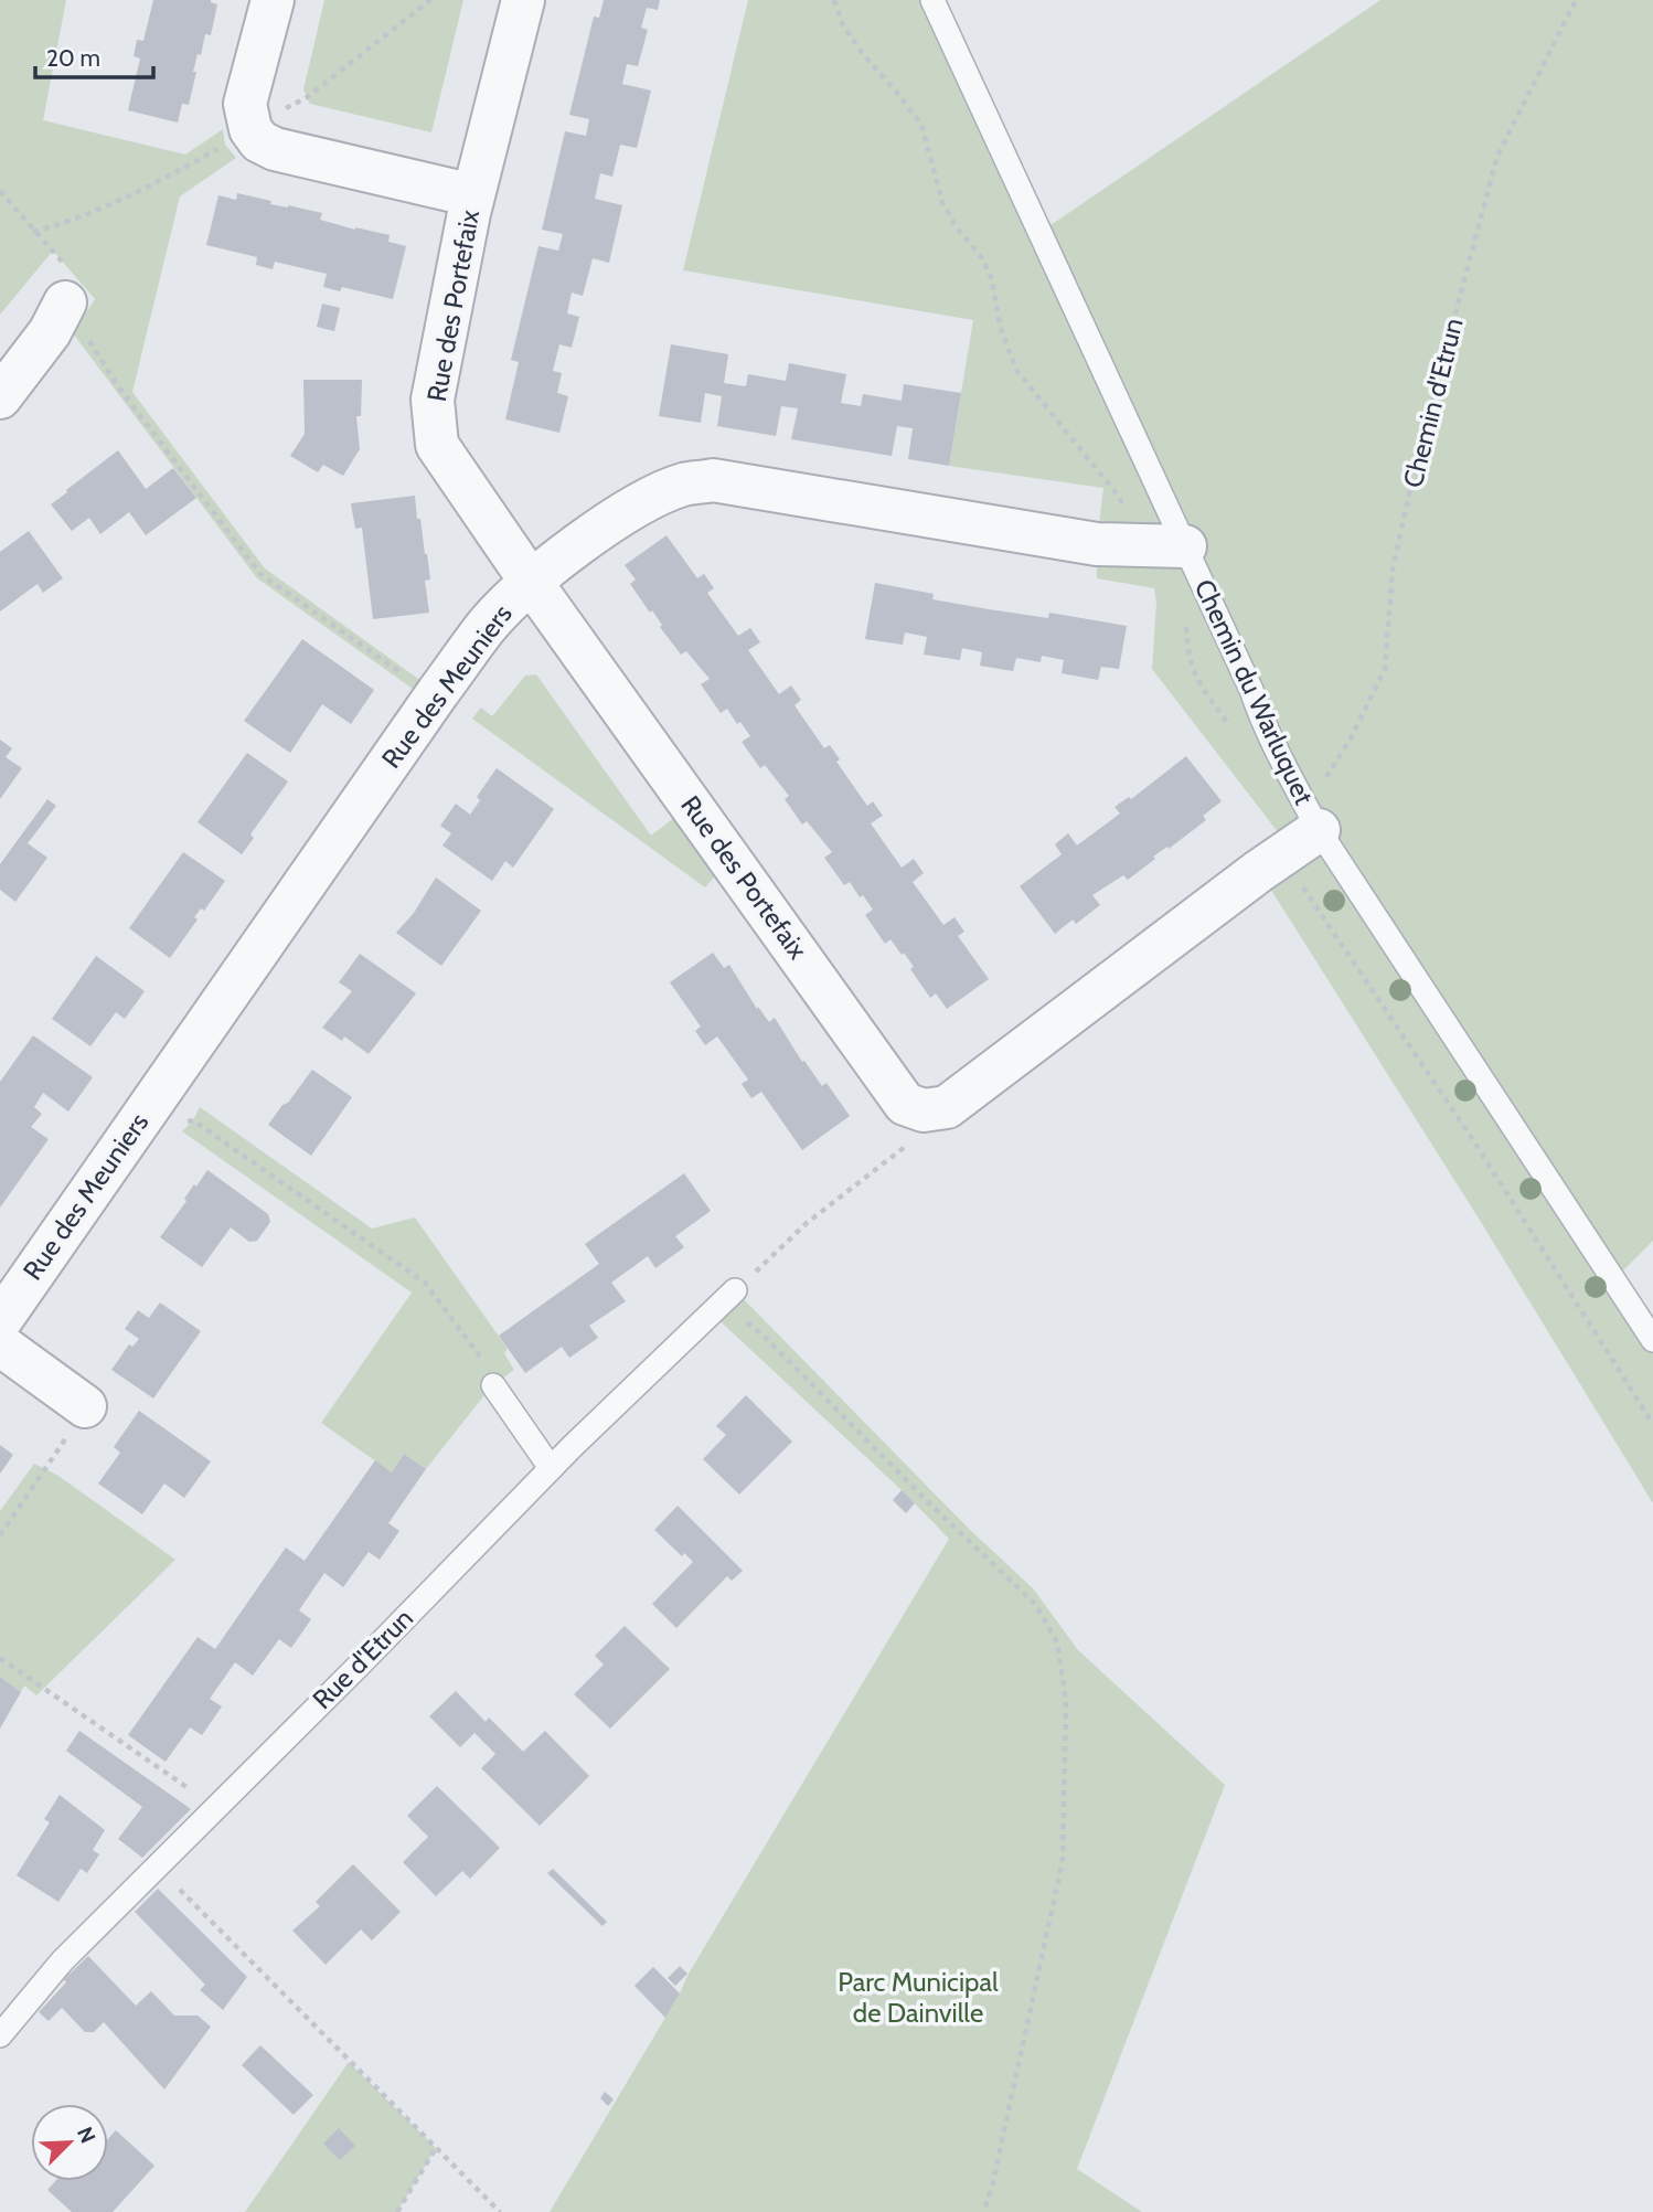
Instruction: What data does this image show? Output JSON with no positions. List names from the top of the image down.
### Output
{
  "streets": {
    "street": ["Rue des Portefaix", "Rue des Meuniers"],
    "lane": ["Chemin du Warluquet", "Rue d'Etrun"],
    "path": ["Chemin d'Etrun"]
  },
  "crossings": [
    ["Rue des Portefaix", "Rue des Meuniers"],
    ["Chemin d'Etrun", "Chemin du Warluquet"],
    ["Rue des Meuniers", "Chemin du Warluquet"]
  ],
  "parks": ["Parc Municipal de Dainville"],
  "scale_bar": "20 m",
  "north": "top right"
}
